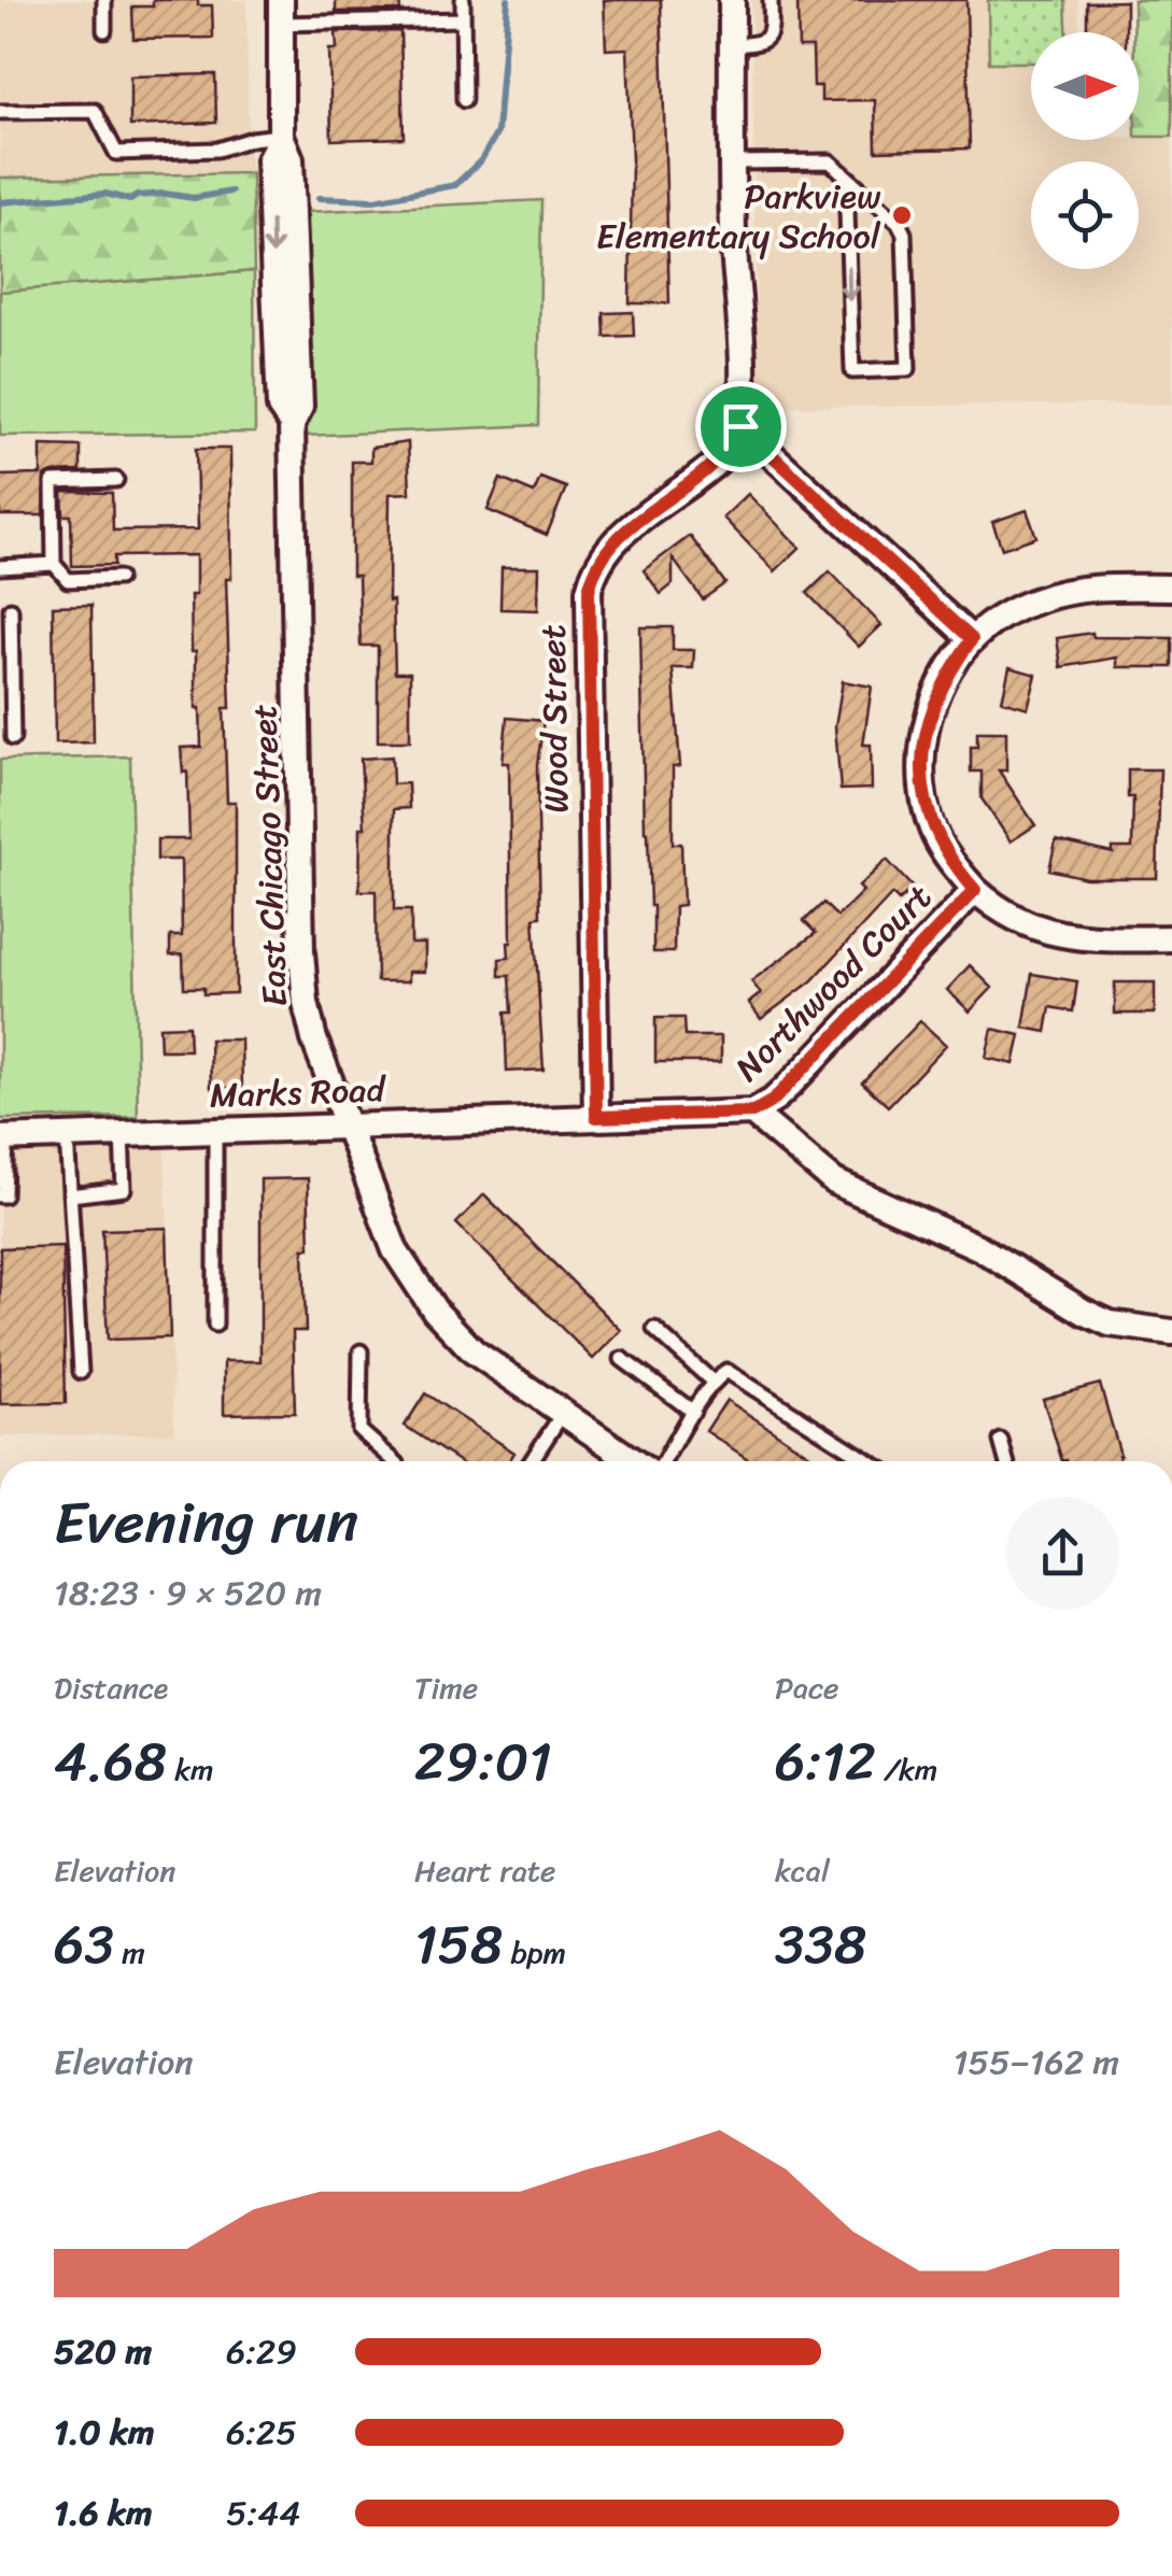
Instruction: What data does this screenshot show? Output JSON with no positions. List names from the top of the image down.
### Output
{
  "streets": {
    "street": [
      "Wood Street",
      "East Chicago Street",
      "Northwood Court",
      "Marks Road"
    ]
  },
  "crossings": [
    ["Wood Street", "Northwood Court"],
    ["Wood Street", "Marks Road"],
    ["East Chicago Street", "Marks Road"],
    ["Northwood Court", "Marks Road"]
  ],
  "places": ["Parkview Elementary School"],
  "north": "right",
  "page": {
    "heading": ["Evening run", "18:23 · 9 × 520 m"],
    "stats": [
      ["Distance", "4.68 km"],
      ["Time", "29:01"],
      ["Pace", "6:12 /km"],
      ["Elevation", "63 m"],
      ["Heart rate", "158 bpm"],
      ["kcal", "338"]
    ],
    "chart": ["Elevation", "155–162 m"],
    "list": [
      {
        "name": "520 m",
        "note": "6:29"
      },
      {
        "name": "1.0 km",
        "note": "6:25"
      },
      {
        "name": "1.6 km",
        "note": "5:44"
      }
    ]
  }
}
